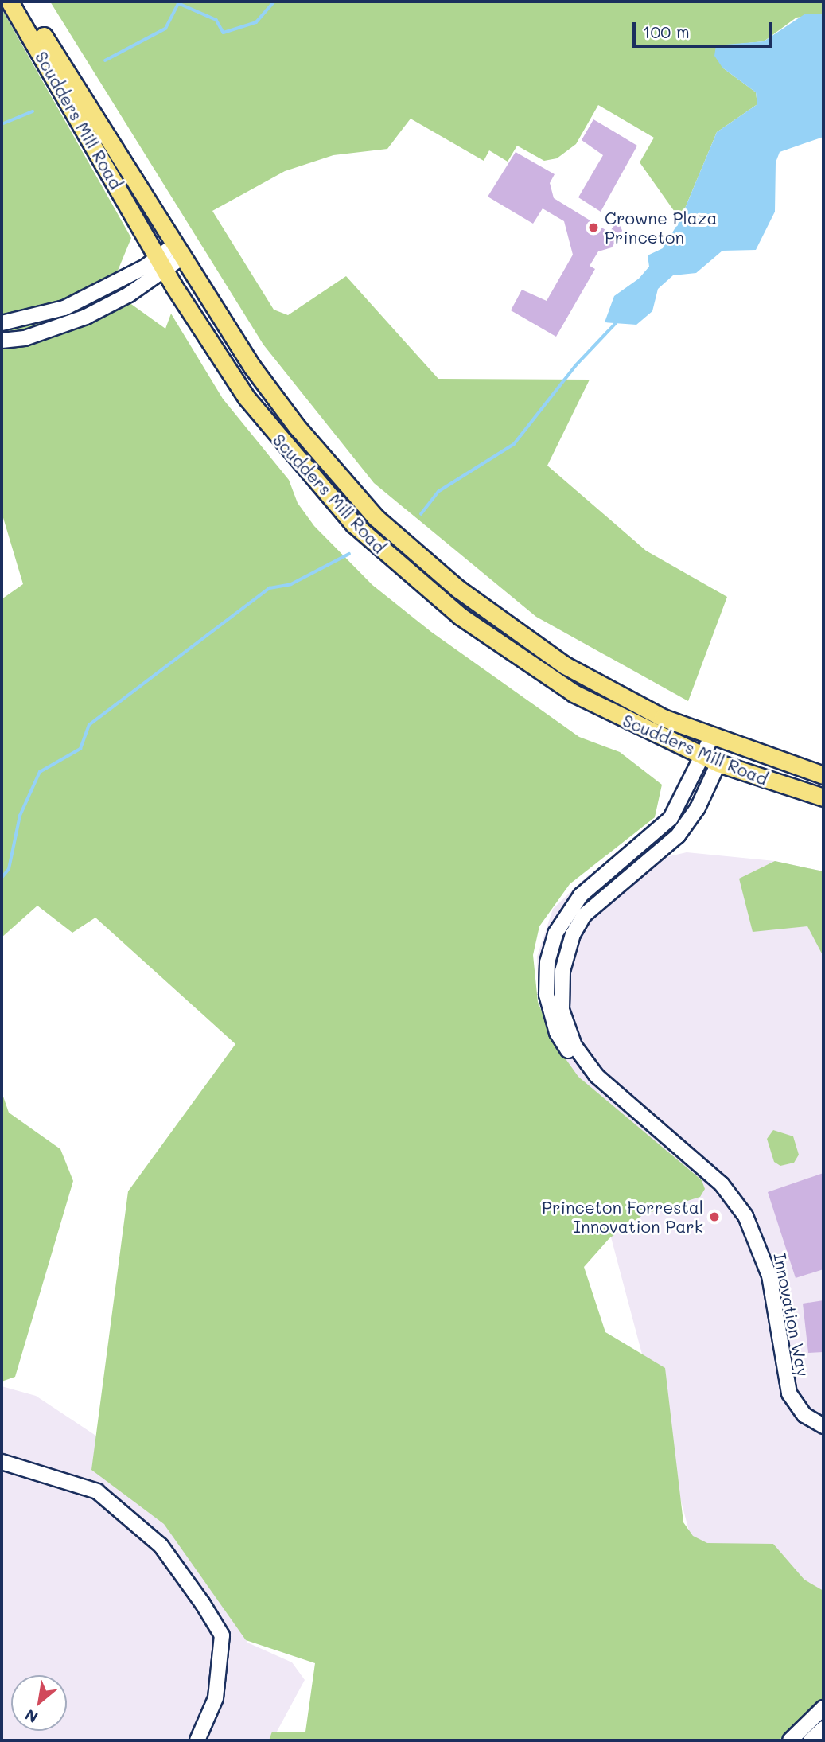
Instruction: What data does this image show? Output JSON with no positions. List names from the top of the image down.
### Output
{
  "streets": {
    "main road": ["Scudders Mill Road"],
    "street": ["Innovation Way"]
  },
  "crossings": [
    ["Scudders Mill Road", "Innovation Way"]
  ],
  "places": ["Crowne Plaza Princeton", "Princeton Forrestal Innovation Park"],
  "scale_bar": "100 m",
  "north": "bottom left"
}
